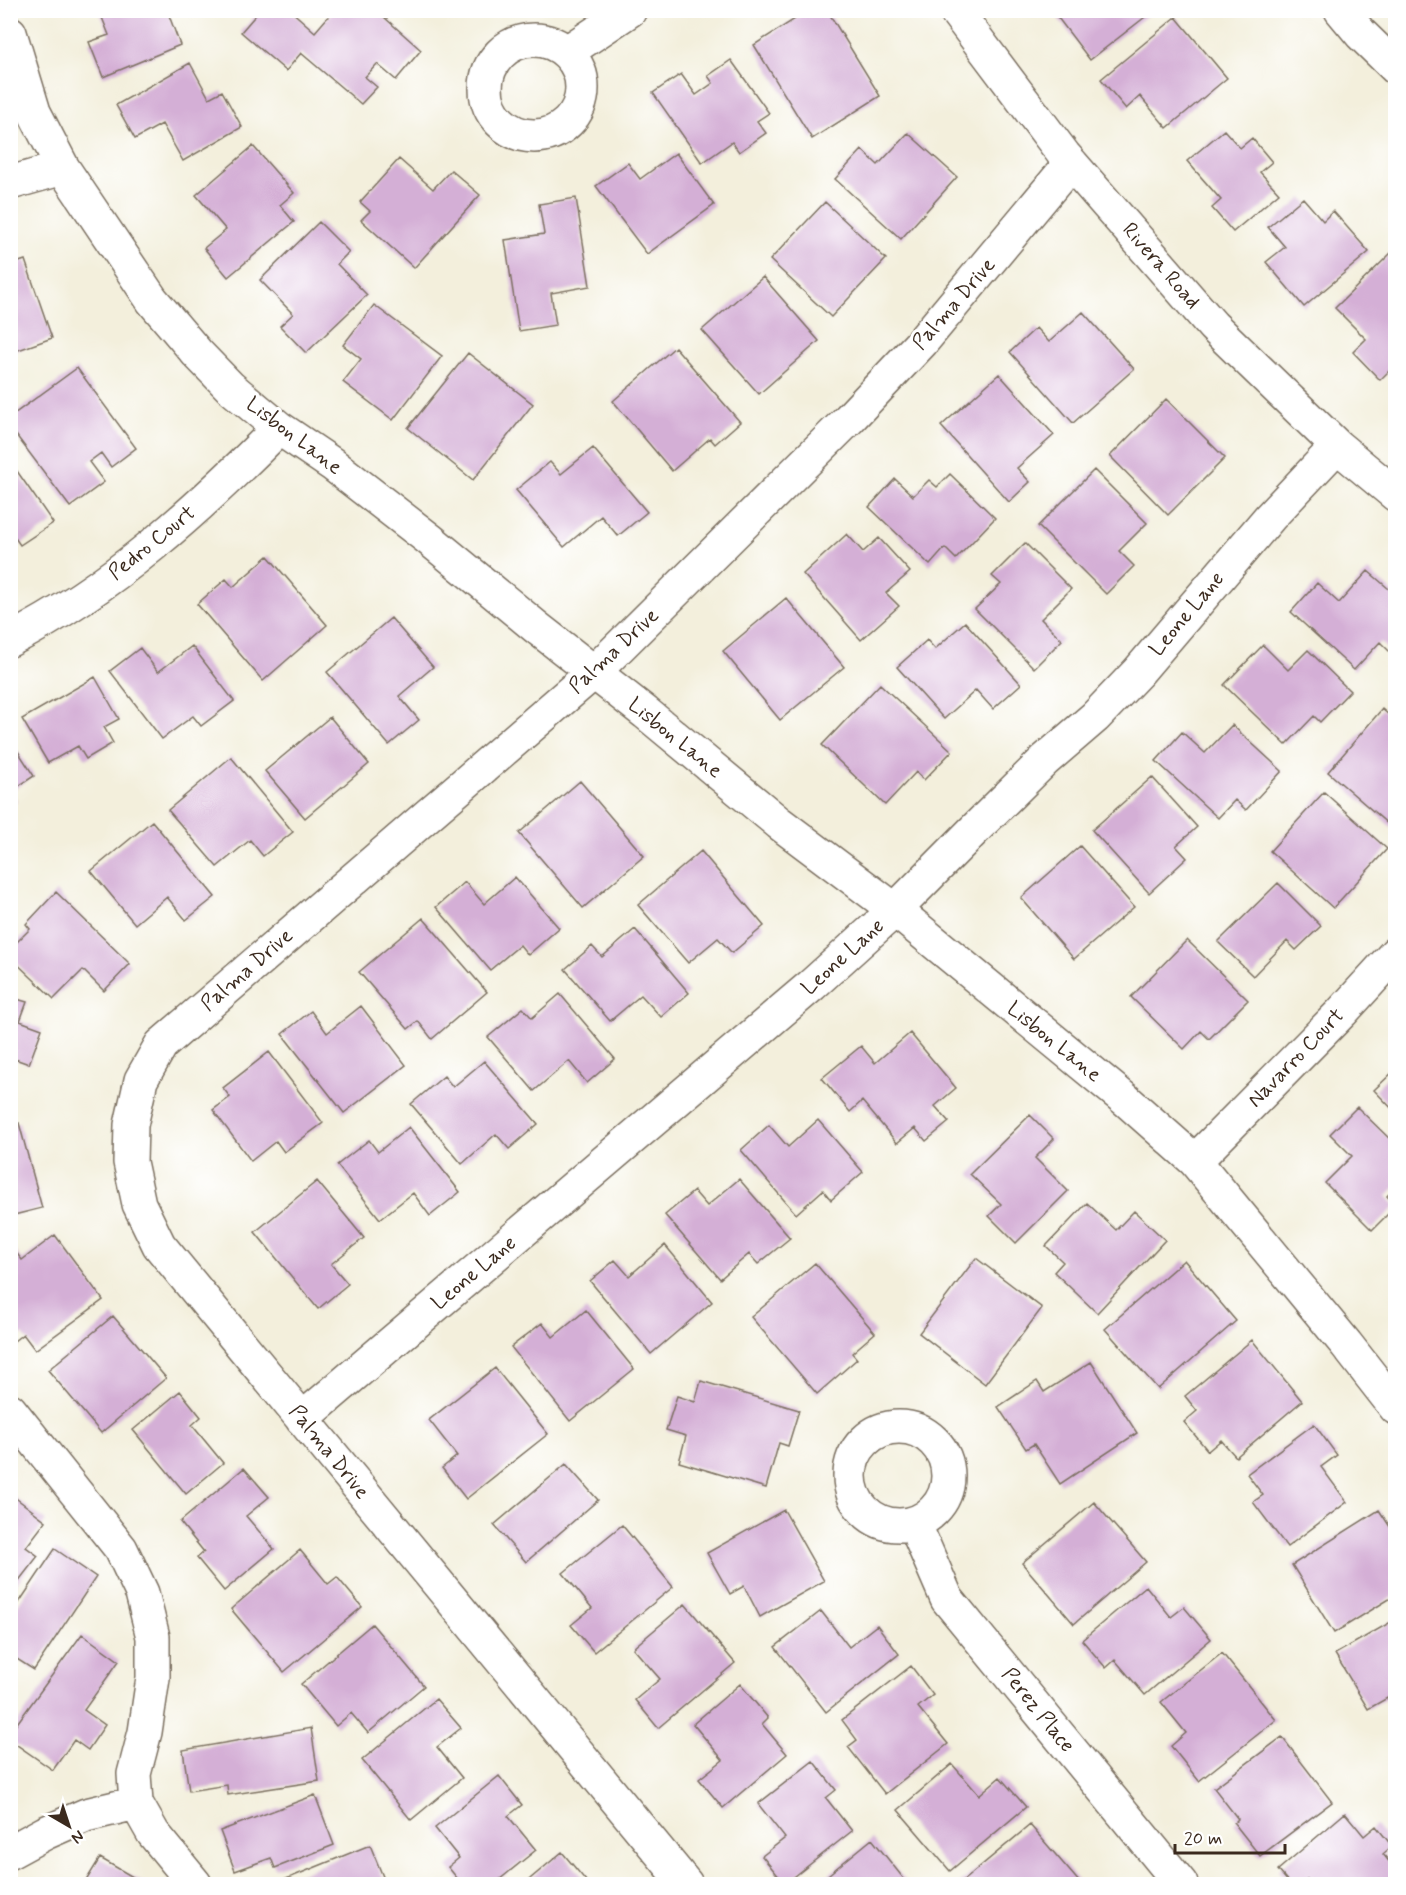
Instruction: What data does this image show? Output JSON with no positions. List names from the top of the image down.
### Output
{
  "streets": {
    "street": [
      "Rivera Road",
      "Palma Drive",
      "Lisbon Lane",
      "Pedro Court",
      "Leone Lane",
      "Navarro Court",
      "Perez Place"
    ]
  },
  "crossings": [
    ["Rivera Road", "Palma Drive"],
    ["Rivera Road", "Leone Lane"],
    ["Palma Drive", "Lisbon Lane"],
    ["Palma Drive", "Leone Lane"],
    ["Lisbon Lane", "Pedro Court"],
    ["Lisbon Lane", "Leone Lane"],
    ["Lisbon Lane", "Navarro Court"]
  ],
  "scale_bar": "20 m",
  "north": "bottom right"
}
